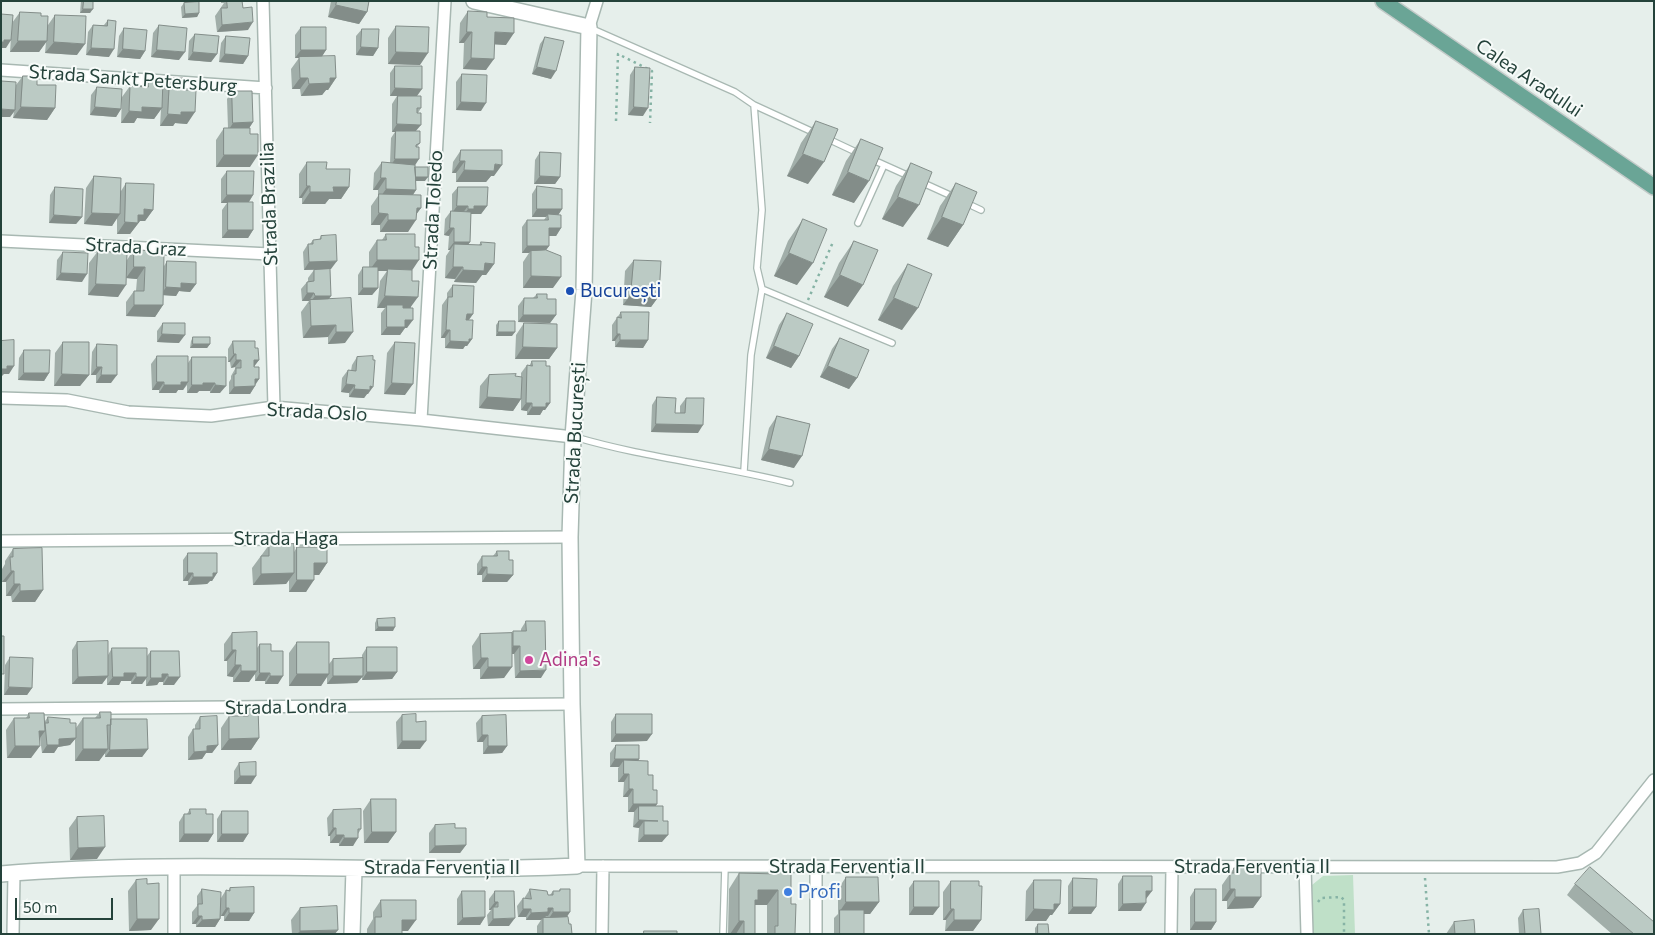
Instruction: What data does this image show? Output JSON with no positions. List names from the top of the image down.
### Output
{
  "streets": {
    "main road": ["Calea Aradului"],
    "street": [
      "Strada Sankt Petersburg",
      "Strada Brazilia",
      "Strada Toledo",
      "Strada Graz",
      "Strada Oslo",
      "Strada București",
      "Strada Haga",
      "Strada Londra",
      "Strada Fervenția II"
    ]
  },
  "crossings": [
    ["Strada Sankt Petersburg", "Strada Brazilia"],
    ["Strada Brazilia", "Strada Graz"],
    ["Strada Brazilia", "Strada Oslo"],
    ["Strada Toledo", "Strada Oslo"],
    ["Strada Oslo", "Strada București"],
    ["Strada București", "Strada Haga"],
    ["Strada București", "Strada Londra"],
    ["Strada București", "Strada Fervenția II"]
  ],
  "places": ["București", "Adina's", "Profi"],
  "scale_bar": "50 m"
}
